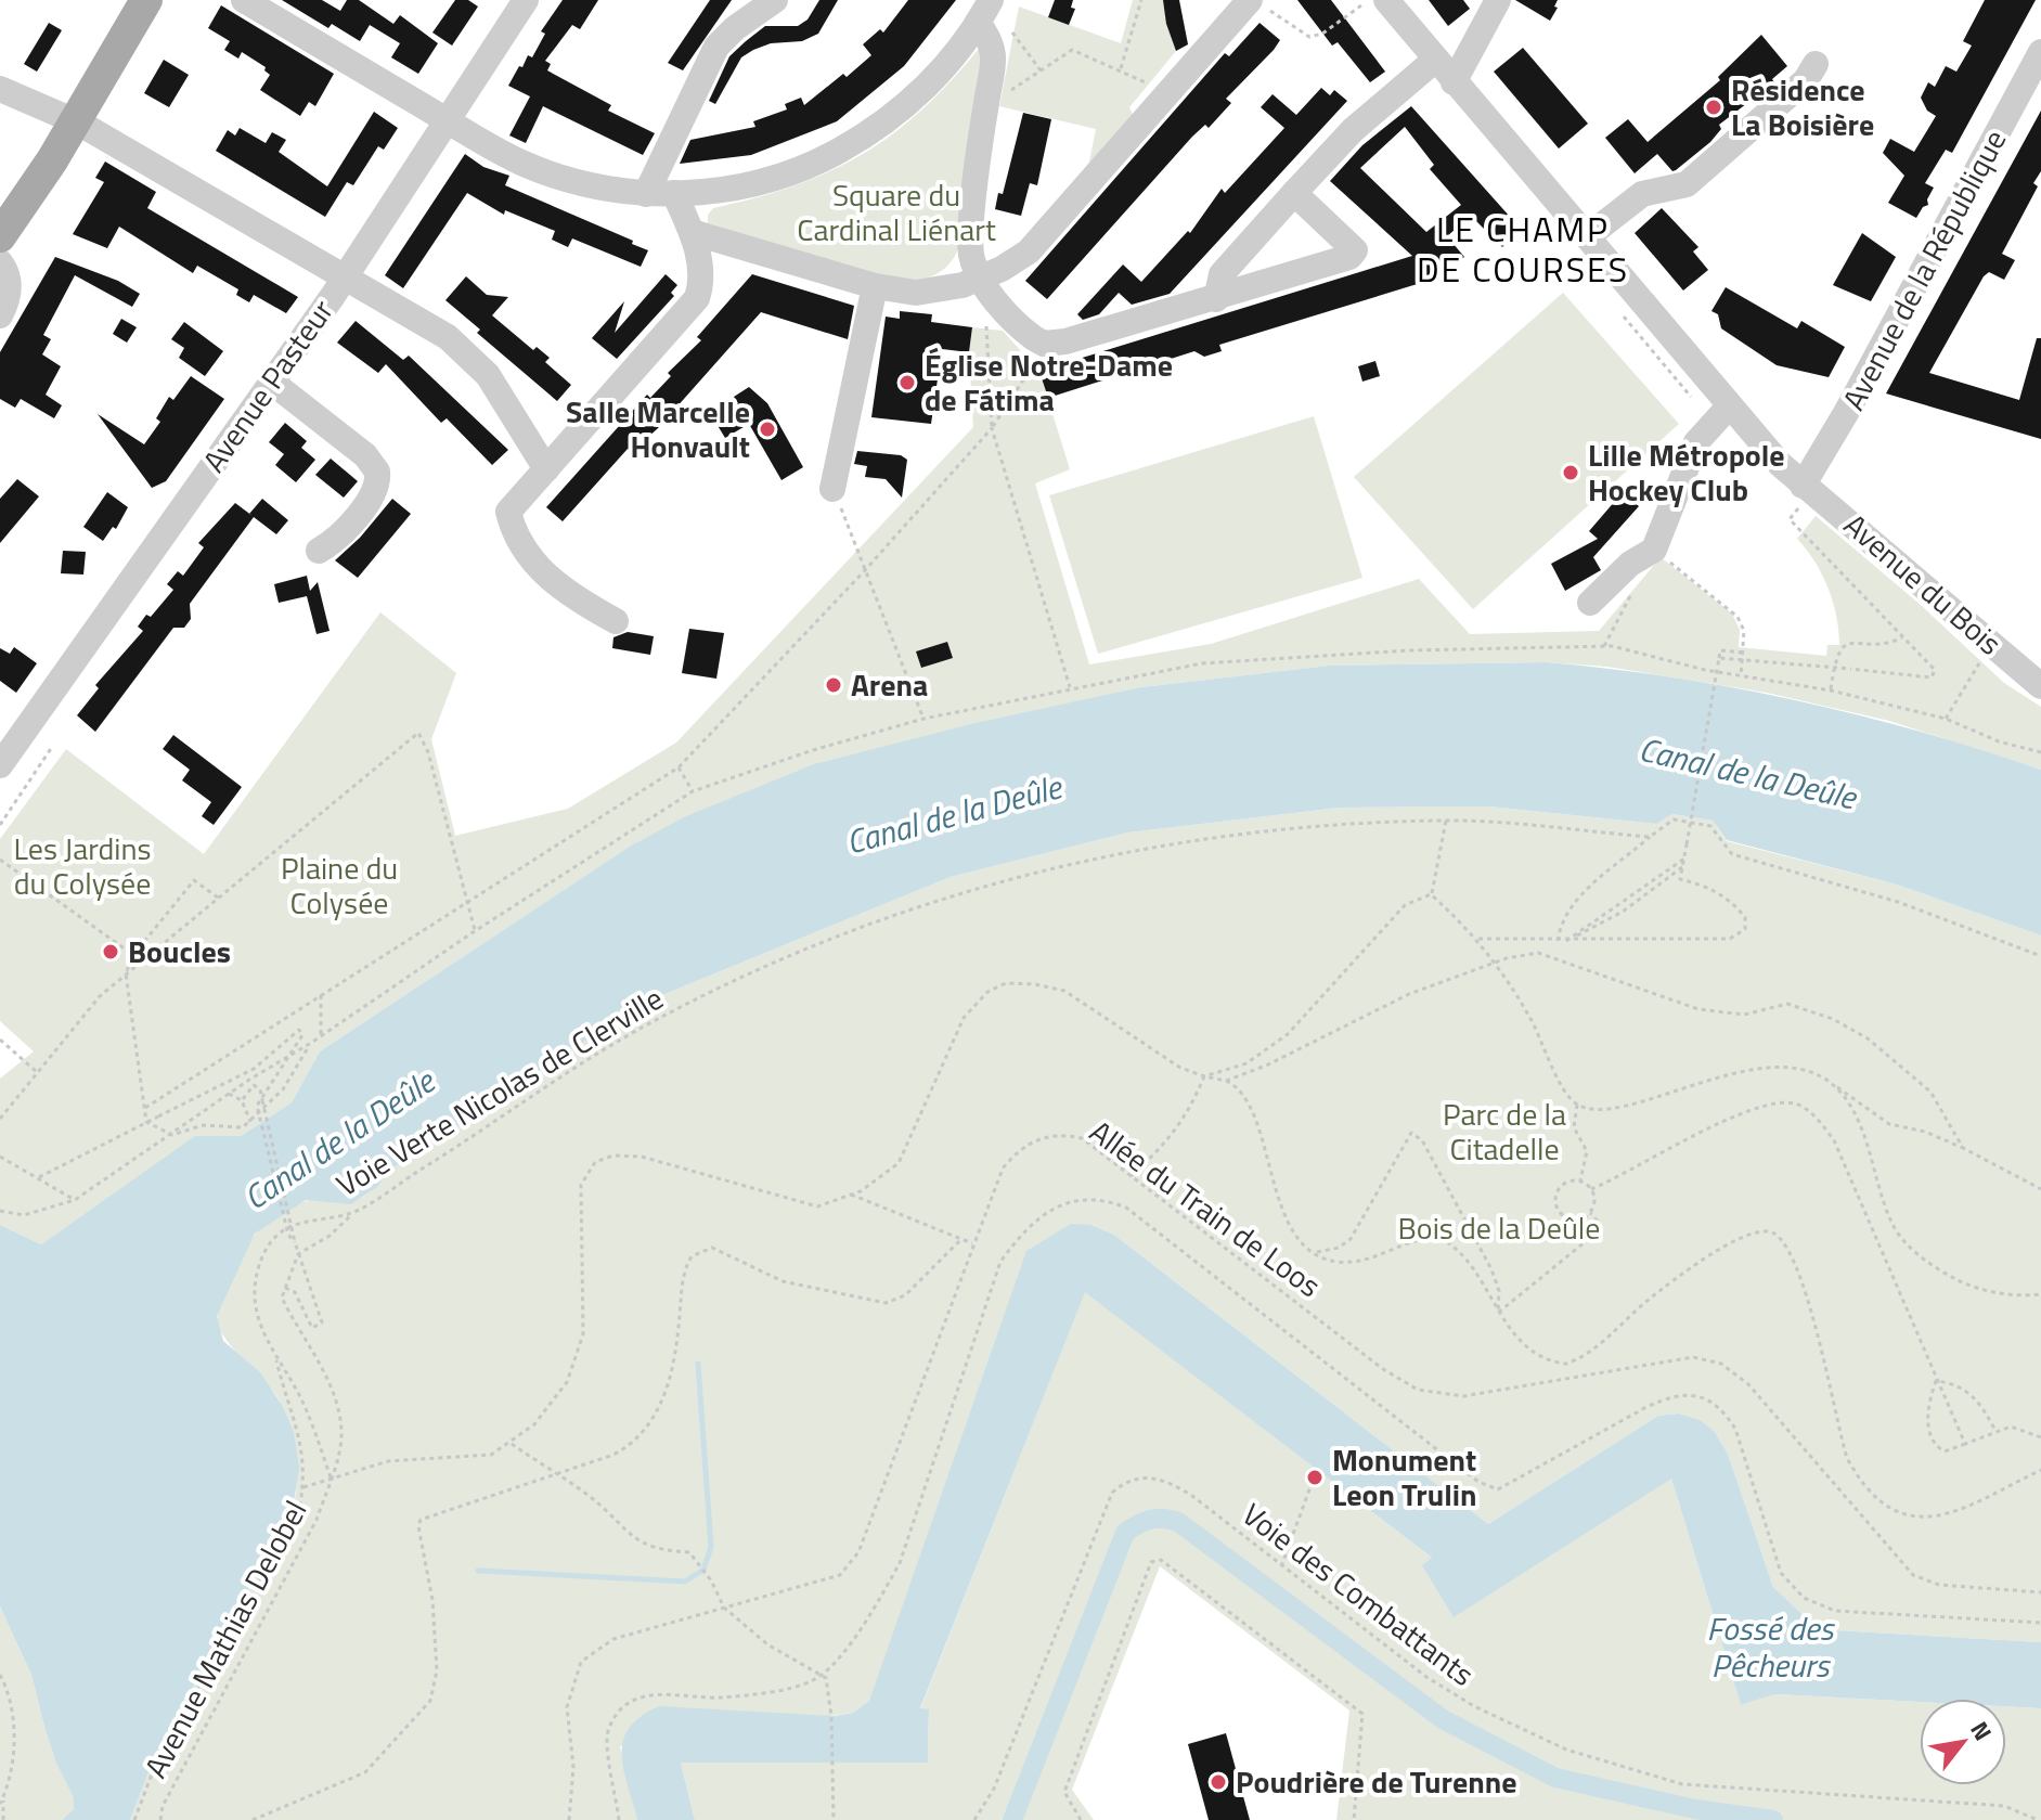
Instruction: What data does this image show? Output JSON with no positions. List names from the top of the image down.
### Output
{
  "streets": {
    "street": ["Avenue de la République", "Avenue Pasteur", "Avenue du Bois"],
    "path": [
      "Voie Verte Nicolas de Clerville",
      "Allée du Train de Loos",
      "Voie des Combattants",
      "Avenue Mathias Delobel"
    ]
  },
  "crossings": [
    ["Avenue de la République", "Avenue du Bois"],
    ["Voie Verte Nicolas de Clerville", "Avenue Mathias Delobel"]
  ],
  "districts": ["LE CHAMP DE COURSES"],
  "water": ["Canal de la Deûle", "Fossé des Pêcheurs"],
  "parks": [
    "Square du Cardinal Liénart",
    "Les Jardins du Colysée",
    "Plaine du Colysée",
    "Parc de la Citadelle",
    "Bois de la Deûle"
  ],
  "places": [
    "Résidence La Boisière",
    "Église Notre-Dame de Fátima",
    "Salle Marcelle Honvault",
    "Lille Métropole Hockey Club",
    "Arena",
    "Boucles",
    "Monument Leon Trulin",
    "Poudrière de Turenne"
  ],
  "north": "top right"
}
